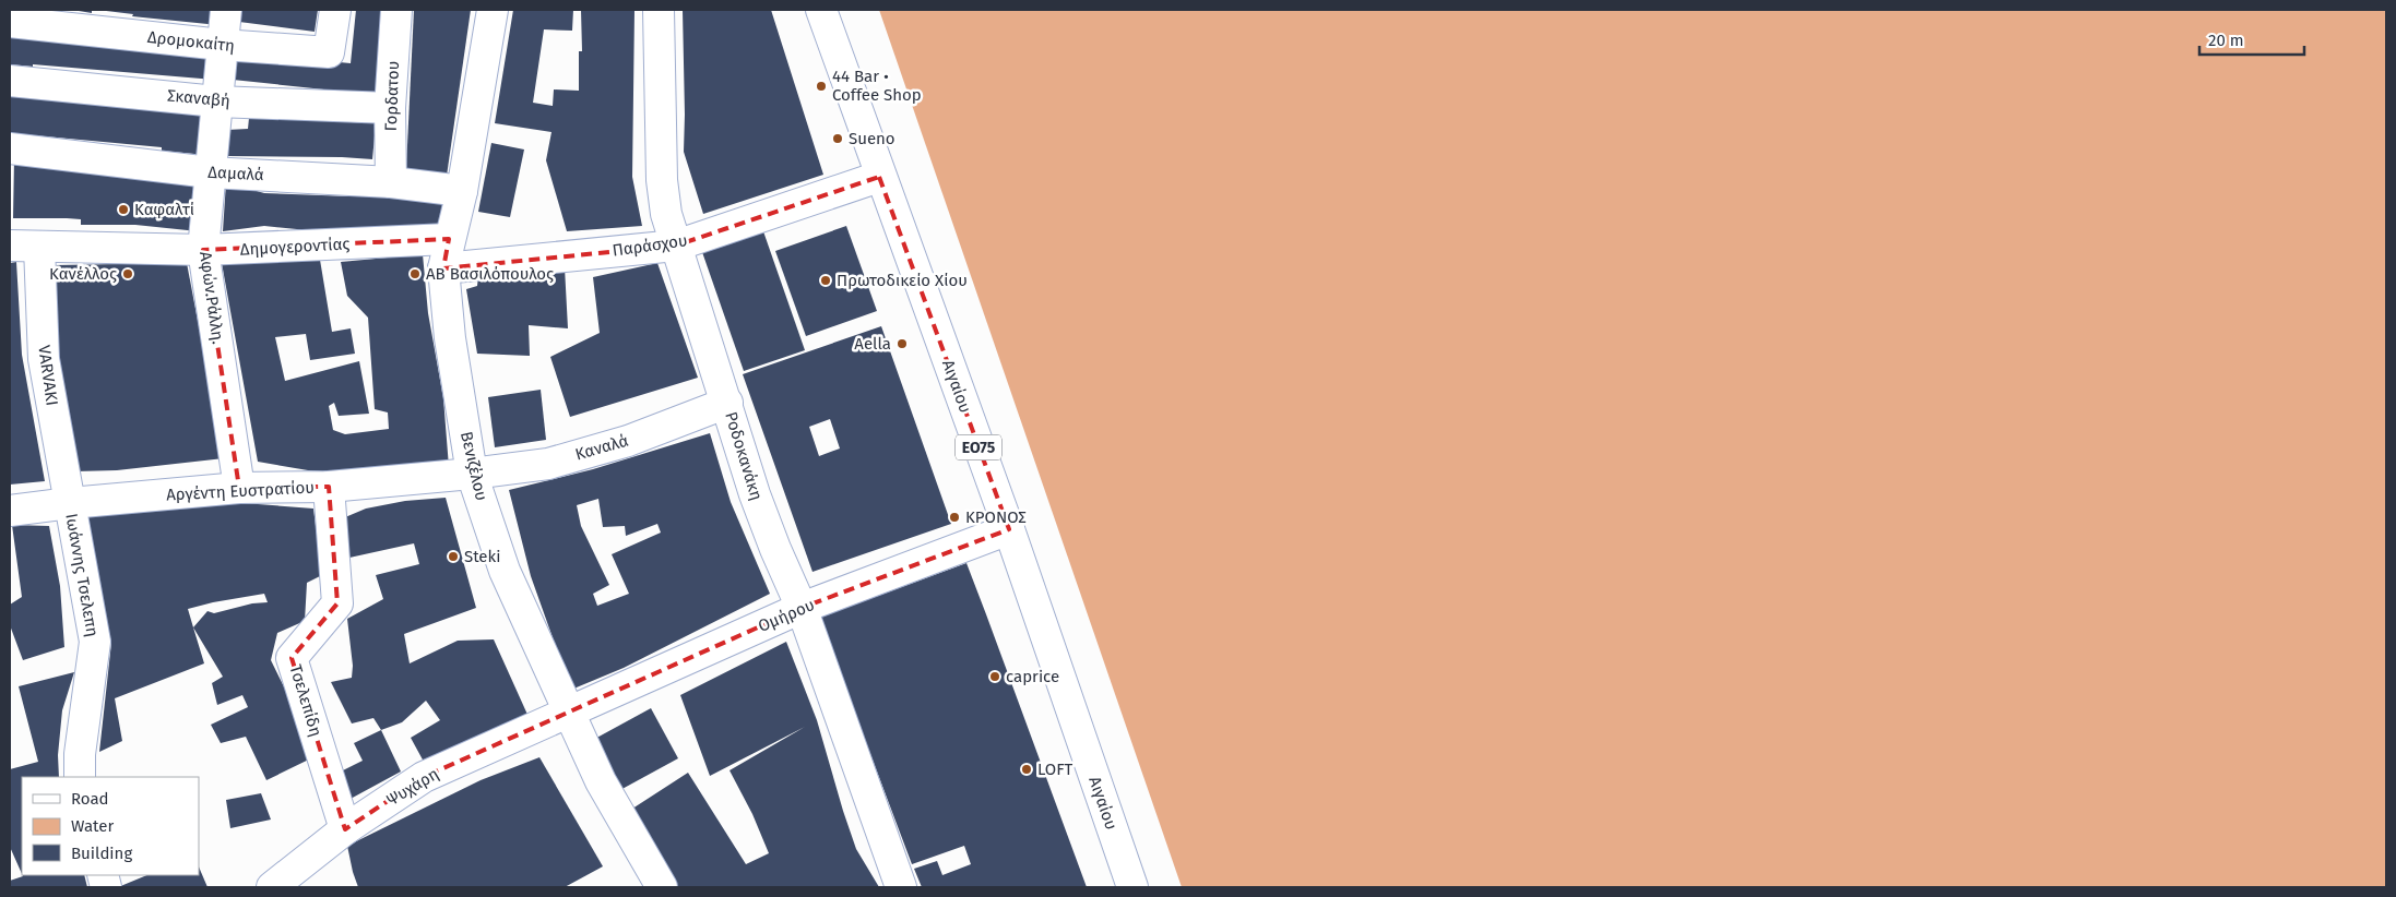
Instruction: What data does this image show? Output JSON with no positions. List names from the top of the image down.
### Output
{
  "streets": {
    "street": [
      "Δρομοκαίτη",
      "Γορδατου",
      "Σκαναβή",
      "Δαμαλά",
      "Παράσχου",
      "Δημογεροντίας",
      "Αφών.Ράλλη.",
      "VARVAKI",
      "Αιγαίου",
      "Καναλά",
      "ΕΟ75",
      "Ροδοκανάκη",
      "Βενιζέλου",
      "Αργέντη Ευστρατίου",
      "Ιωάννης Τσελεπη",
      "Ομήρου",
      "Τσελεπίδη",
      "Ψυχάρη"
    ]
  },
  "crossings": [
    ["Δρομοκαίτη", "Αφών.Ράλλη."],
    ["Γορδατου", "Σκαναβή"],
    ["Γορδατου", "Δαμαλά"],
    ["Σκαναβή", "Αφών.Ράλλη."],
    ["Δαμαλά", "Αφών.Ράλλη."],
    ["Δαμαλά", "Βενιζέλου"],
    ["Παράσχου", "Αιγαίου"],
    ["Παράσχου", "Ροδοκανάκη"],
    ["Παράσχου", "Βενιζέλου"],
    ["Δημογεροντίας", "Αφών.Ράλλη."],
    ["Δημογεροντίας", "VARVAKI"],
    ["Δημογεροντίας", "Βενιζέλου"],
    ["Αφών.Ράλλη.", "Αργέντη Ευστρατίου"],
    ["VARVAKI", "Αργέντη Ευστρατίου"],
    ["VARVAKI", "Ιωάννης Τσελεπη"],
    ["Αιγαίου", "Ομήρου"],
    ["Καναλά", "Ροδοκανάκη"],
    ["Καναλά", "Βενιζέλου"],
    ["Καναλά", "Αργέντη Ευστρατίου"],
    ["Ροδοκανάκη", "Ομήρου"],
    ["Βενιζέλου", "Αργέντη Ευστρατίου"],
    ["Βενιζέλου", "Ομήρου"],
    ["Βενιζέλου", "Ψυχάρη"],
    ["Αργέντη Ευστρατίου", "Ιωάννης Τσελεπη"],
    ["Αργέντη Ευστρατίου", "Τσελεπίδη"],
    ["Ομήρου", "Ψυχάρη"],
    ["Τσελεπίδη", "Ψυχάρη"]
  ],
  "places": [
    "44 Bar • Coffee Shop",
    "Sueno",
    "Καφαλτί",
    "Κανέλλος",
    "ΑΒ Βασιλόπουλος",
    "Πρωτοδικείο Χίου",
    "Aella",
    "ΚΡΟΝΟΣ",
    "Steki",
    "caprice",
    "LOFT"
  ],
  "legend": ["Road", "Water", "Building"],
  "scale_bar": "20 m"
}
